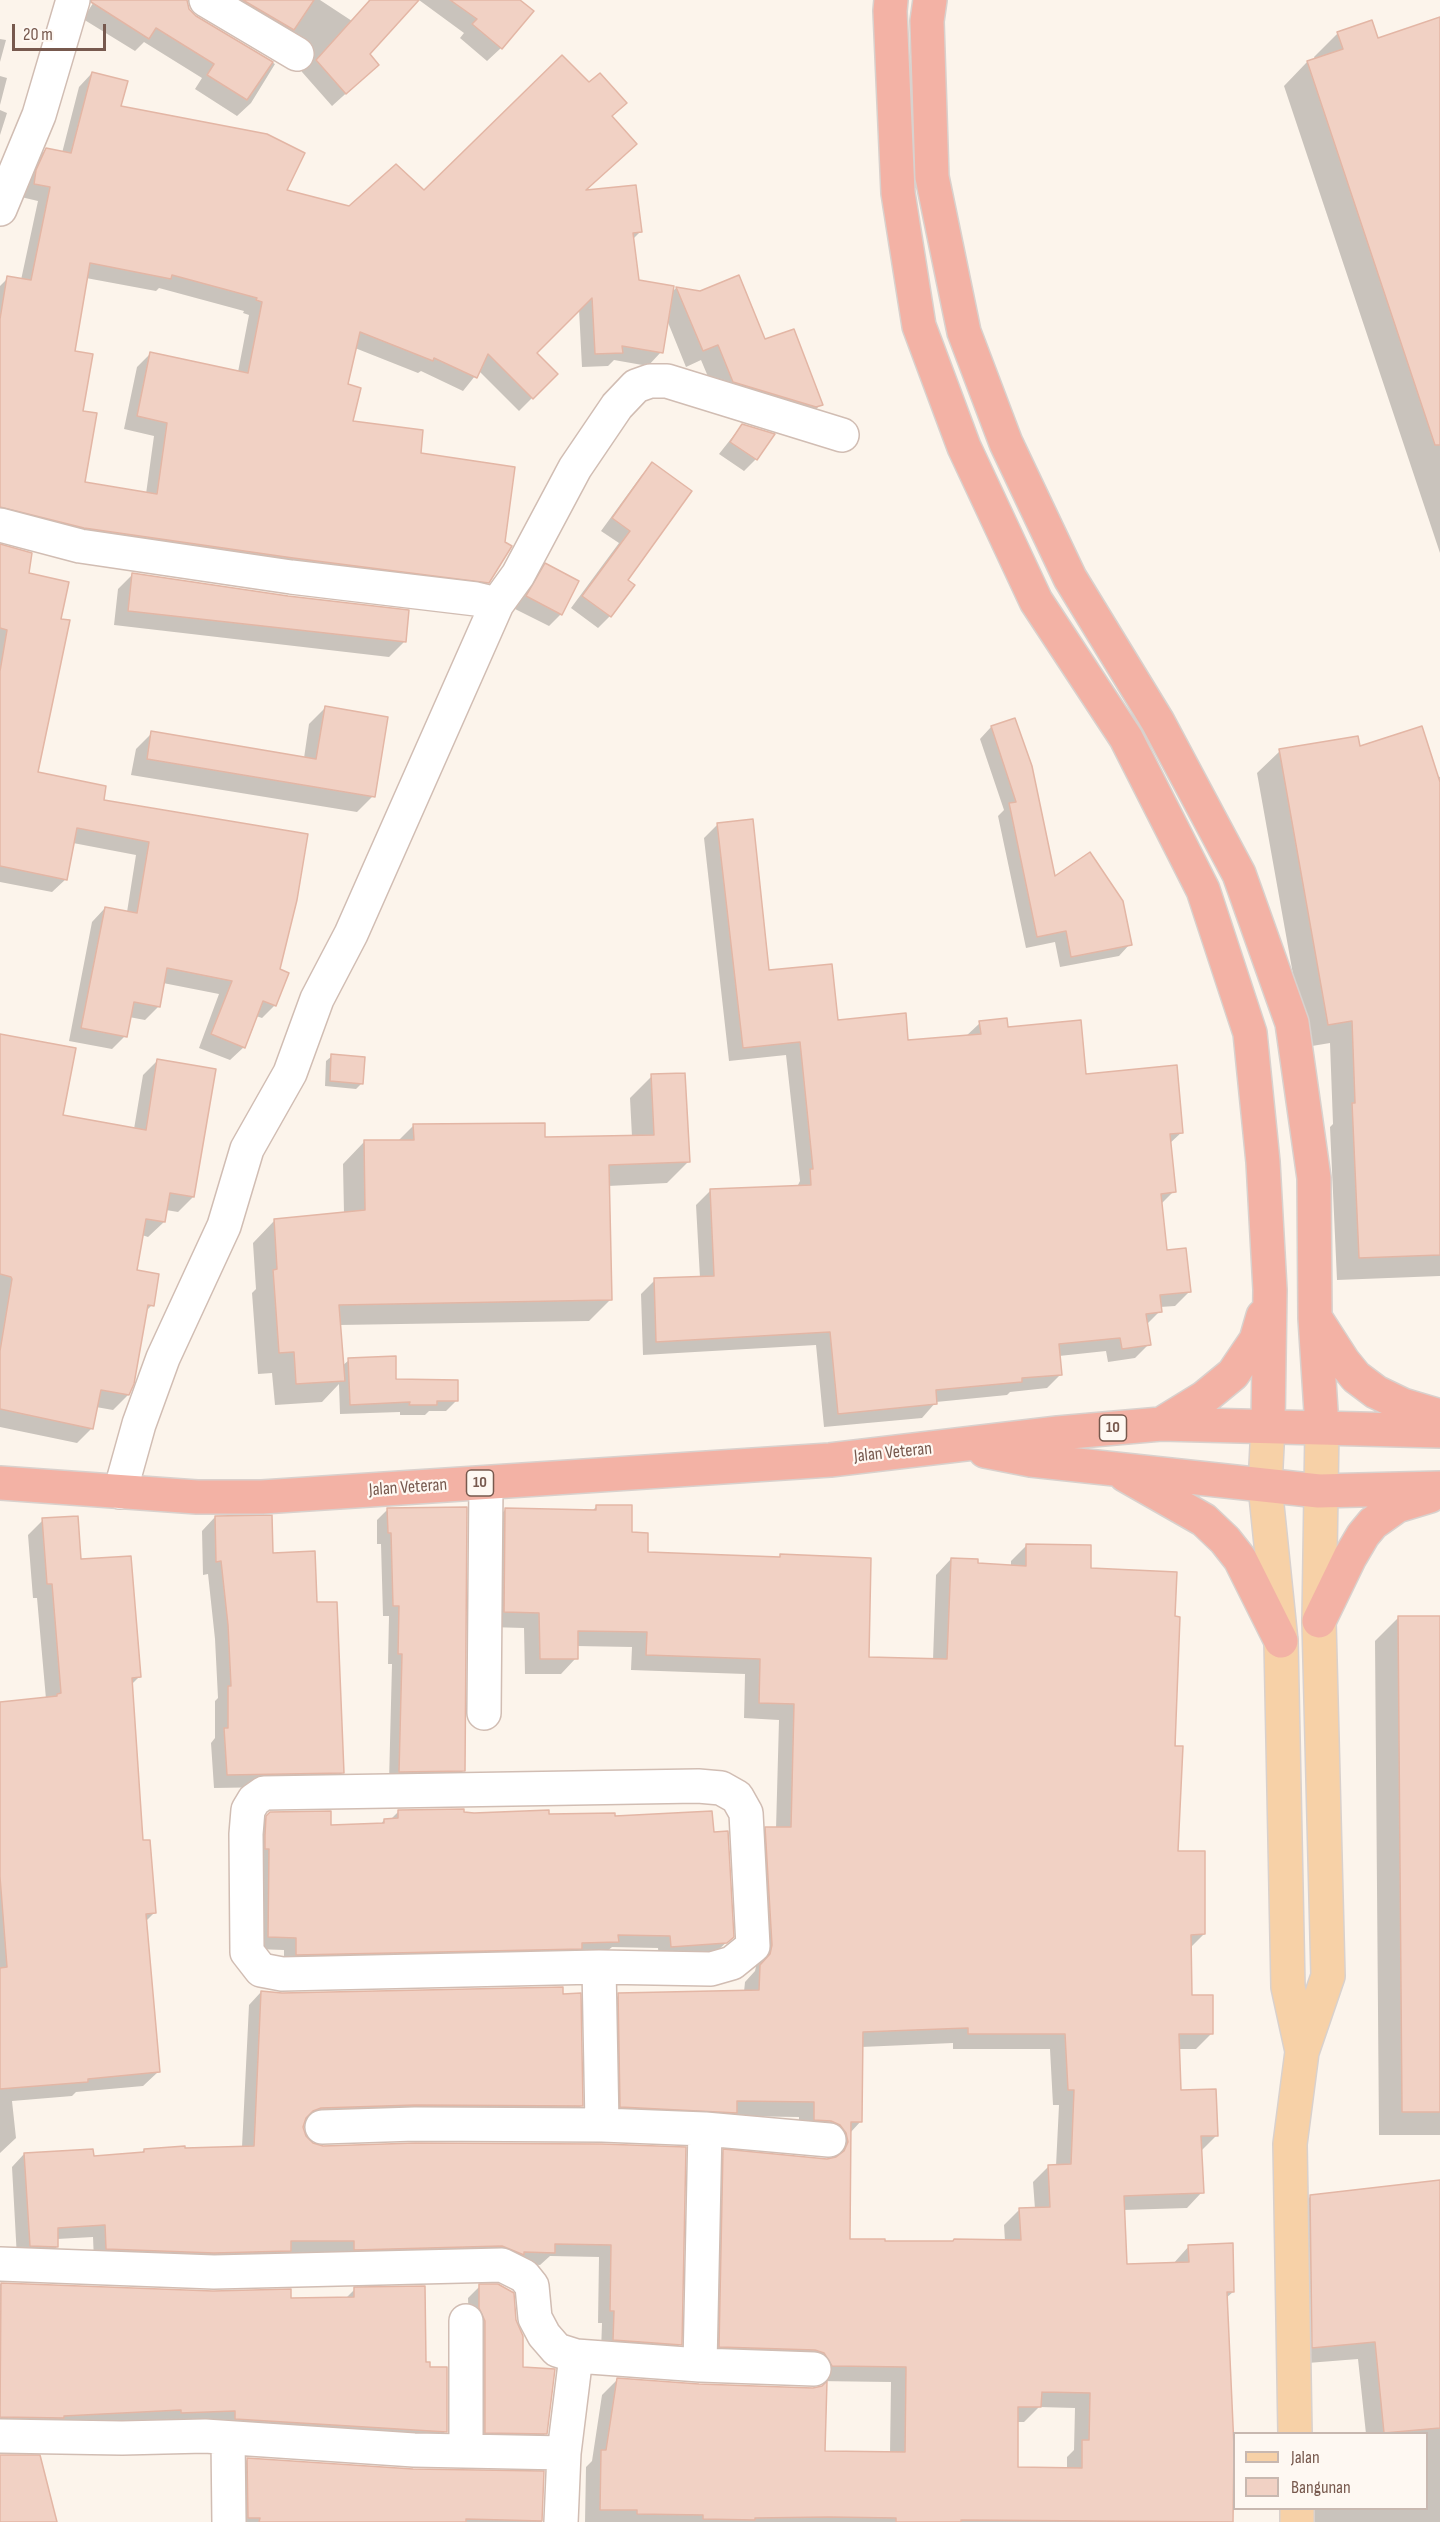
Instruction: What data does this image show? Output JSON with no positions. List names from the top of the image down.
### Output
{
  "streets": {
    "highway": ["10", "Jalan Veteran"]
  },
  "crossings": [
    ["10", "Jalan Veteran"]
  ],
  "legend": ["Jalan", "Bangunan"],
  "scale_bar": "20 m"
}
